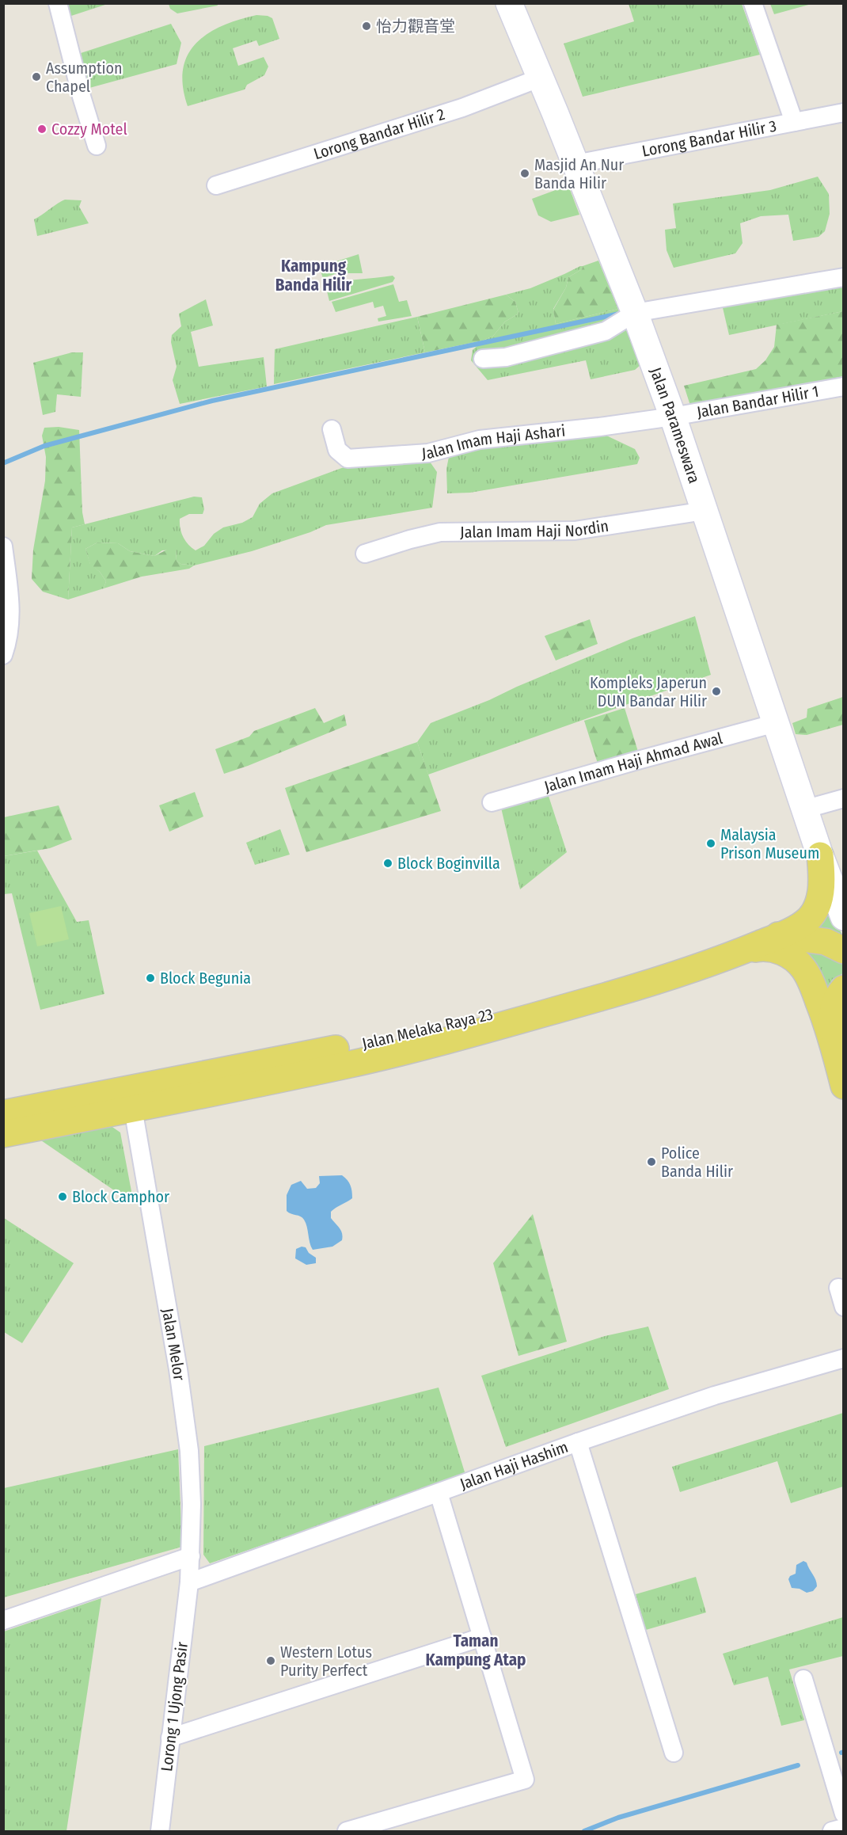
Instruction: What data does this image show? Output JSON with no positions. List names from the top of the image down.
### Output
{
  "streets": {
    "main road": ["Jalan Parameswara", "Jalan Melaka Raya 23"],
    "street": [
      "Lorong Bandar Hilir 2",
      "Lorong Bandar Hilir 3",
      "Jalan Bandar Hilir 1",
      "Jalan Imam Haji Ashari",
      "Jalan Imam Haji Nordin",
      "Jalan Imam Haji Ahmad Awal",
      "Jalan Melor",
      "Jalan Haji Hashim",
      "Lorong 1 Ujong Pasir"
    ]
  },
  "crossings": [
    ["Lorong Bandar Hilir 2", "Jalan Parameswara"],
    ["Lorong Bandar Hilir 3", "Jalan Parameswara"],
    ["Jalan Bandar Hilir 1", "Jalan Parameswara"],
    ["Jalan Bandar Hilir 1", "Jalan Imam Haji Ashari"],
    ["Jalan Parameswara", "Jalan Imam Haji Ashari"],
    ["Jalan Parameswara", "Jalan Imam Haji Nordin"],
    ["Jalan Parameswara", "Jalan Imam Haji Ahmad Awal"],
    ["Jalan Melaka Raya 23", "Jalan Melor"],
    ["Jalan Melor", "Jalan Haji Hashim"],
    ["Jalan Melor", "Lorong 1 Ujong Pasir"],
    ["Jalan Haji Hashim", "Lorong 1 Ujong Pasir"]
  ],
  "districts": ["Kampung Banda Hilir", "Taman Kampung Atap"],
  "places": [
    "怡力觀音堂",
    "Assumption Chapel",
    "Cozzy Motel",
    "Masjid An Nur Banda Hilir",
    "Kompleks Japerun DUN Bandar Hilir",
    "Malaysia Prison Museum",
    "Block Boginvilla",
    "Block Begunia",
    "Police Banda Hilir",
    "Block Camphor",
    "Western Lotus Purity Perfect"
  ]
}
